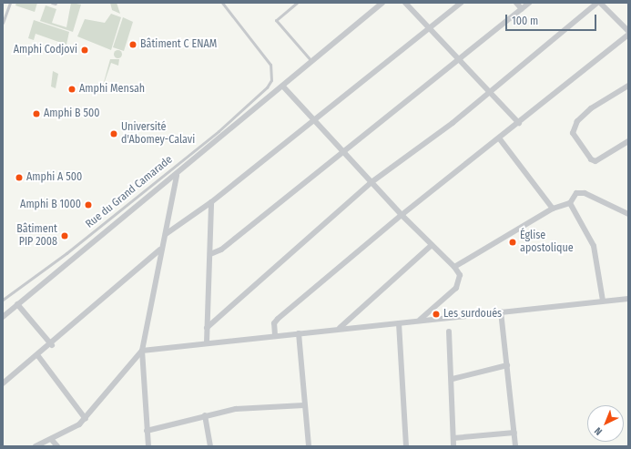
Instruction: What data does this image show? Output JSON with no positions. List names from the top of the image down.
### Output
{
  "streets": {
    "lane": ["Rue du Grand Camarade"]
  },
  "places": [
    "Bâtiment C ENAM",
    "Amphi Codjovi",
    "Amphi Mensah",
    "Amphi B 500",
    "Université d'Abomey-Calavi",
    "Amphi A 500",
    "Amphi B 1000",
    "Bâtiment PIP 2008",
    "Église apostolique",
    "Les surdoués"
  ],
  "scale_bar": "100 m",
  "north": "bottom left"
}
